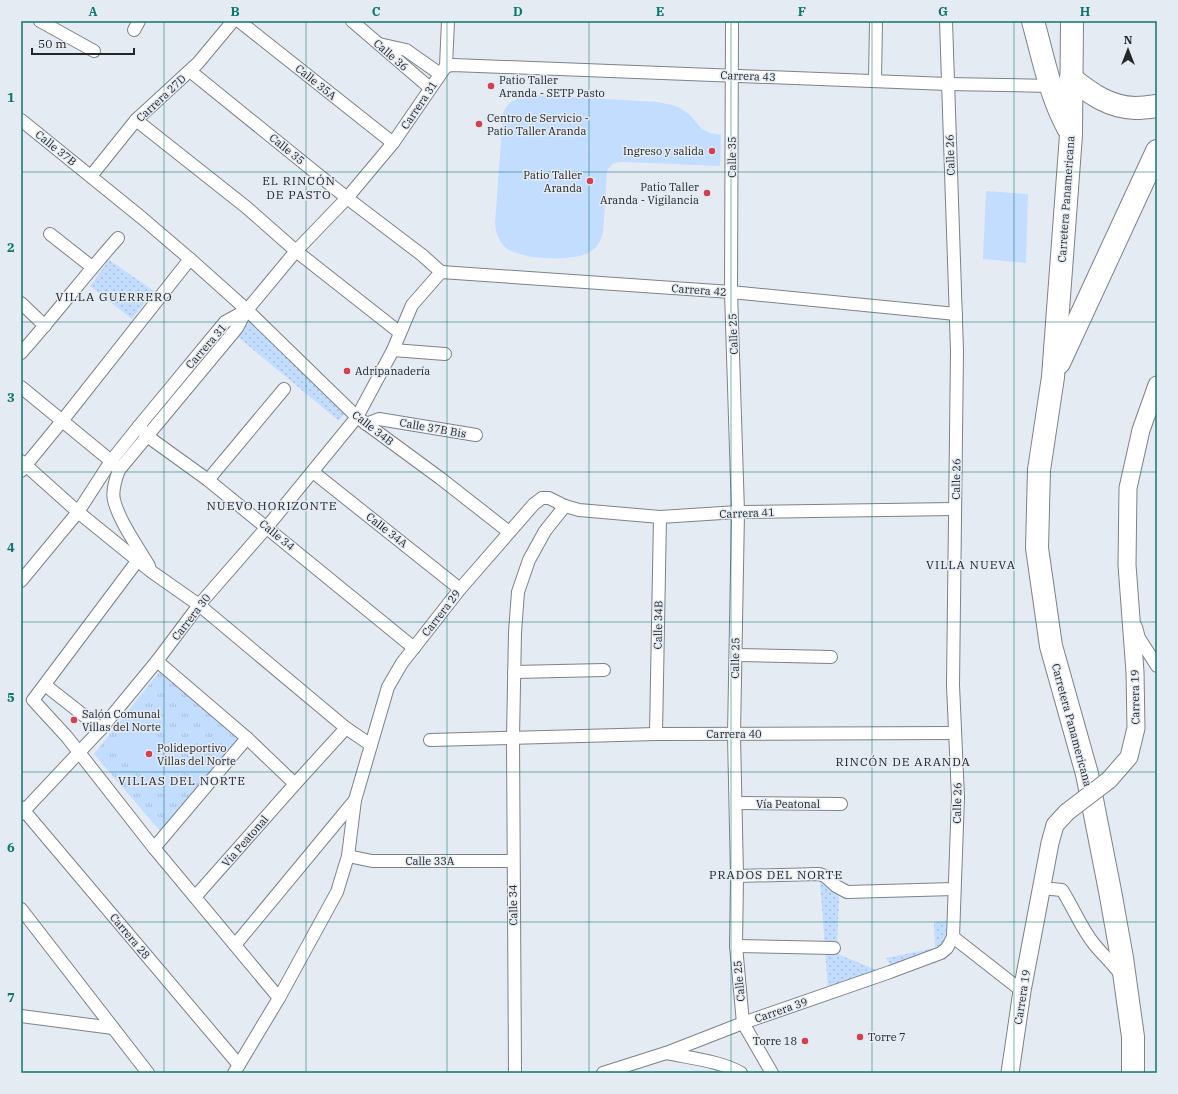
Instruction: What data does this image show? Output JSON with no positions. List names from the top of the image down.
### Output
{
  "streets": {
    "highway": ["Carretera Panamericana"],
    "street": [
      "Calle 36",
      "Carrera 43",
      "Calle 35A",
      "Carrera 27D",
      "Carrera 31",
      "Calle 37B",
      "Calle 35",
      "Calle 26",
      "Carrera 42",
      "Calle 25",
      "Calle 34B",
      "Calle 37B Bis",
      "Carrera 41",
      "Calle 34A",
      "Calle 34",
      "Carrera 29",
      "Carrera 30",
      "Carrera 19",
      "Carrera 40",
      "Vía Peatonal",
      "Calle 33A",
      "Carrera 28",
      "Carrera 39"
    ]
  },
  "crossings": [
    ["Calle 36", "Carrera 31"],
    ["Carrera 43", "Carrera 31"],
    ["Carrera 43", "Calle 35"],
    ["Carrera 43", "Calle 26"],
    ["Calle 35A", "Carrera 31"],
    ["Carrera 27D", "Calle 37B"],
    ["Carrera 27D", "Calle 35"],
    ["Carrera 31", "Calle 35"],
    ["Carrera 31", "Calle 34B"],
    ["Carrera 31", "Calle 34"],
    ["Calle 37B", "Calle 34B"],
    ["Calle 35", "Carrera 42"],
    ["Calle 35", "Calle 25"],
    ["Calle 35", "Carrera 30"],
    ["Calle 26", "Carrera 42"],
    ["Calle 26", "Carrera 41"],
    ["Calle 26", "Carrera 40"],
    ["Calle 26", "Carrera 39"],
    ["Carrera 42", "Calle 25"],
    ["Carrera 42", "Carrera 30"],
    ["Calle 25", "Carrera 41"],
    ["Calle 25", "Carrera 40"],
    ["Calle 25", "Vía Peatonal"],
    ["Calle 25", "Carrera 39"],
    ["Calle 34B", "Calle 37B Bis"],
    ["Calle 34B", "Carrera 41"],
    ["Calle 34B", "Carrera 29"],
    ["Calle 34B", "Carrera 30"],
    ["Calle 34B", "Carrera 40"],
    ["Calle 37B Bis", "Carrera 30"],
    ["Carrera 41", "Calle 34"],
    ["Carrera 41", "Carrera 29"],
    ["Calle 34A", "Carrera 29"],
    ["Calle 34A", "Carrera 30"],
    ["Calle 34", "Carrera 29"],
    ["Calle 34", "Carrera 30"],
    ["Calle 34", "Carrera 40"],
    ["Calle 34", "Calle 33A"],
    ["Carrera 30", "Carrera 28"]
  ],
  "districts": [
    "EL RINCÓN DE PASTO",
    "VILLA GUERRERO",
    "NUEVO HORIZONTE",
    "VILLA NUEVA",
    "RINCÓN DE ARANDA",
    "VILLAS DEL NORTE",
    "PRADOS DEL NORTE"
  ],
  "places": [
    "Patio Taller Aranda - SETP Pasto",
    "Centro de Servicio - Patio Taller Aranda",
    "Ingreso y salida",
    "Patio Taller Aranda",
    "Patio Taller Aranda - Vigilancia",
    "Adripanadería",
    "Salón Comunal Villas del Norte",
    "Polideportivo Villas del Norte",
    "Torre 7",
    "Torre 18"
  ],
  "scale_bar": "50 m",
  "north": "top",
  "grid": {
    "columns": [
      "A",
      "B",
      "C",
      "D",
      "E",
      "F",
      "G",
      "H"
    ],
    "rows": [
      "1",
      "2",
      "3",
      "4",
      "5",
      "6",
      "7"
    ]
  }
}
